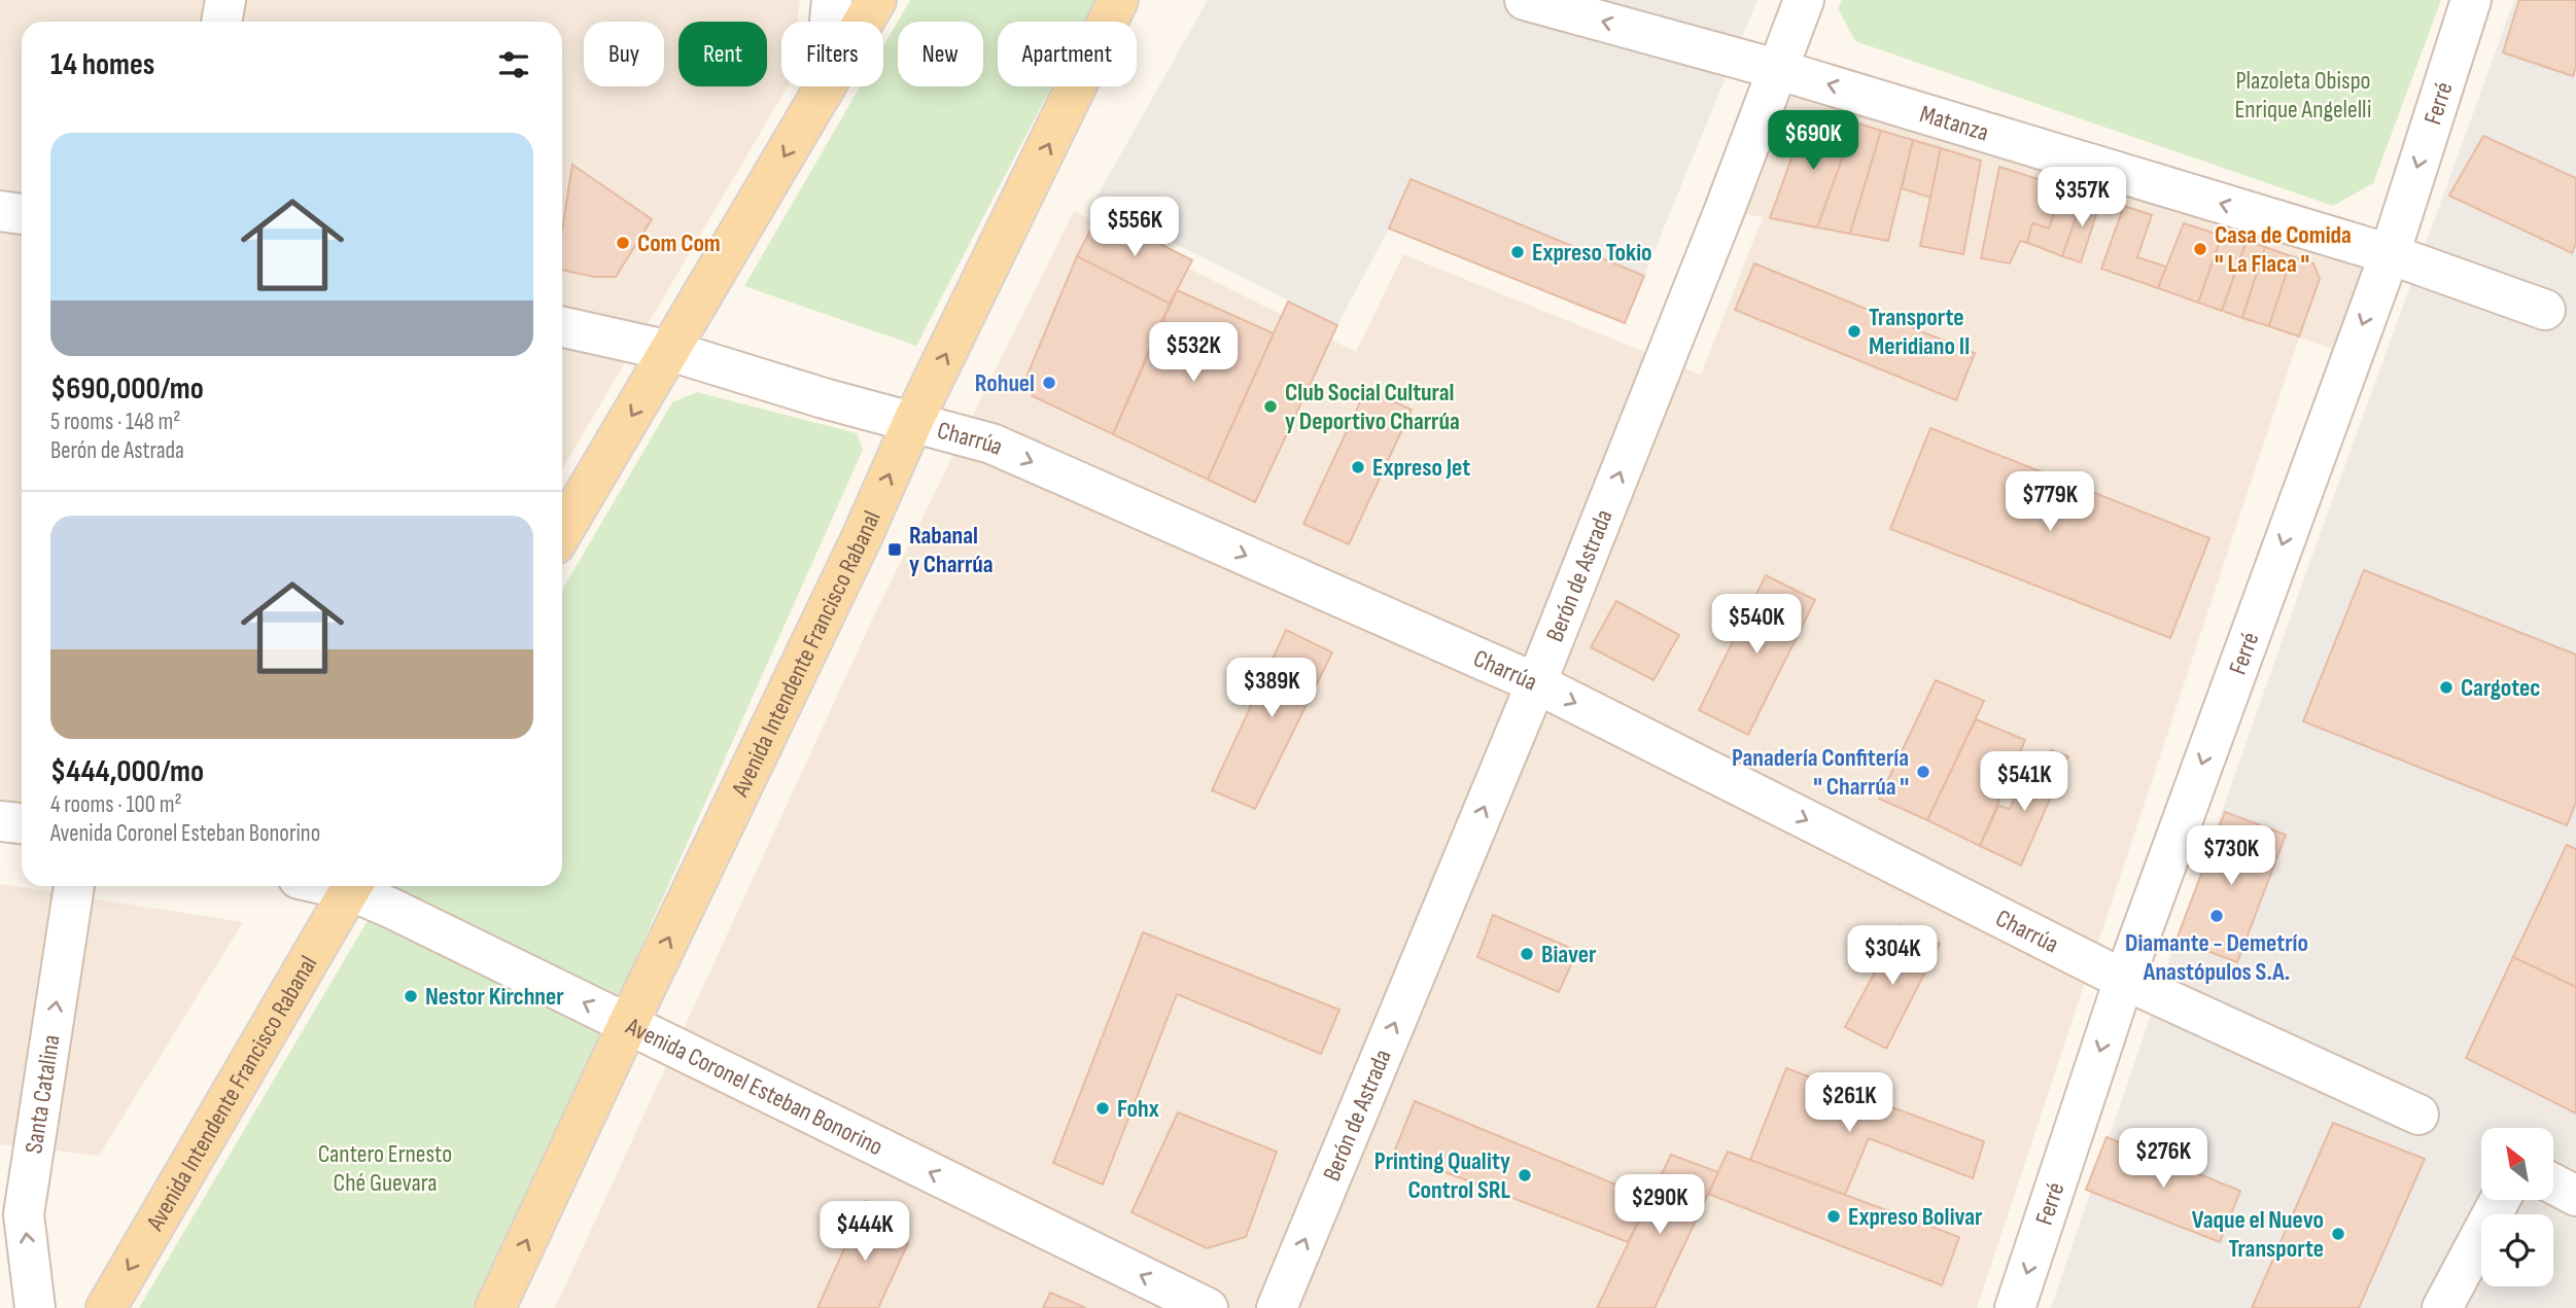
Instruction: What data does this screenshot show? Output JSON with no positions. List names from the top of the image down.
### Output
{
  "streets": {
    "main road": ["Avenida Intendente Francisco Rabanal"],
    "street": [
      "Ferré",
      "Matanza",
      "Charrúa",
      "Berón de Astrada",
      "Avenida Coronel Esteban Bonorino",
      "Santa Catalina"
    ]
  },
  "crossings": [
    ["Ferré", "Matanza"],
    ["Ferré", "Charrúa"],
    ["Matanza", "Berón de Astrada"],
    ["Charrúa", "Berón de Astrada"],
    ["Charrúa", "Avenida Intendente Francisco Rabanal"],
    ["Avenida Intendente Francisco Rabanal", "Avenida Coronel Esteban Bonorino"]
  ],
  "one_way": [
    "Ferré",
    "Matanza",
    "Charrúa",
    "Berón de Astrada",
    "Avenida Coronel Esteban Bonorino",
    "Santa Catalina"
  ],
  "parks": ["Plazoleta Obispo Enrique Angelelli", "Cantero Ernesto Ché Guevara"],
  "places": {
    "other": [
      "Com Com",
      "Casa de Comida '' La Flaca ''",
      "Expreso Tokio",
      "Transporte Meridiano II",
      "Rohuel",
      "Club Social Cultural y Deportivo Charrúa",
      "Expreso Jet",
      "Cargotec",
      "Panadería Confitería '' Charrúa ''",
      "Diamante - Demetrío Anastópulos S.A.",
      "Biaver",
      "Nestor Kirchner",
      "Fohx",
      "Printing Quality Control SRL",
      "Expreso Bolivar",
      "Vaque el Nuevo Transporte"
    ],
    "transit": ["Rabanal y Charrúa"]
  },
  "north": "top left",
  "page": {
    "chip": [
      "Buy",
      "Rent",
      "Filters",
      "New",
      "Apartment"
    ],
    "heading": "14 homes",
    "list": [
      {
        "name": "$690,000/mo",
        "note": "5 rooms · 148 m² · Berón de Astrada"
      },
      {
        "name": "$444,000/mo",
        "note": "4 rooms · 100 m² · Avenida Coronel Esteban Bonorino"
      }
    ],
    "price": [
      "$690K",
      "$357K",
      "$556K",
      "$532K",
      "$779K",
      "$540K",
      "$389K",
      "$541K",
      "$730K",
      "$304K",
      "$261K",
      "$276K",
      "$290K",
      "$444K"
    ]
  }
}
